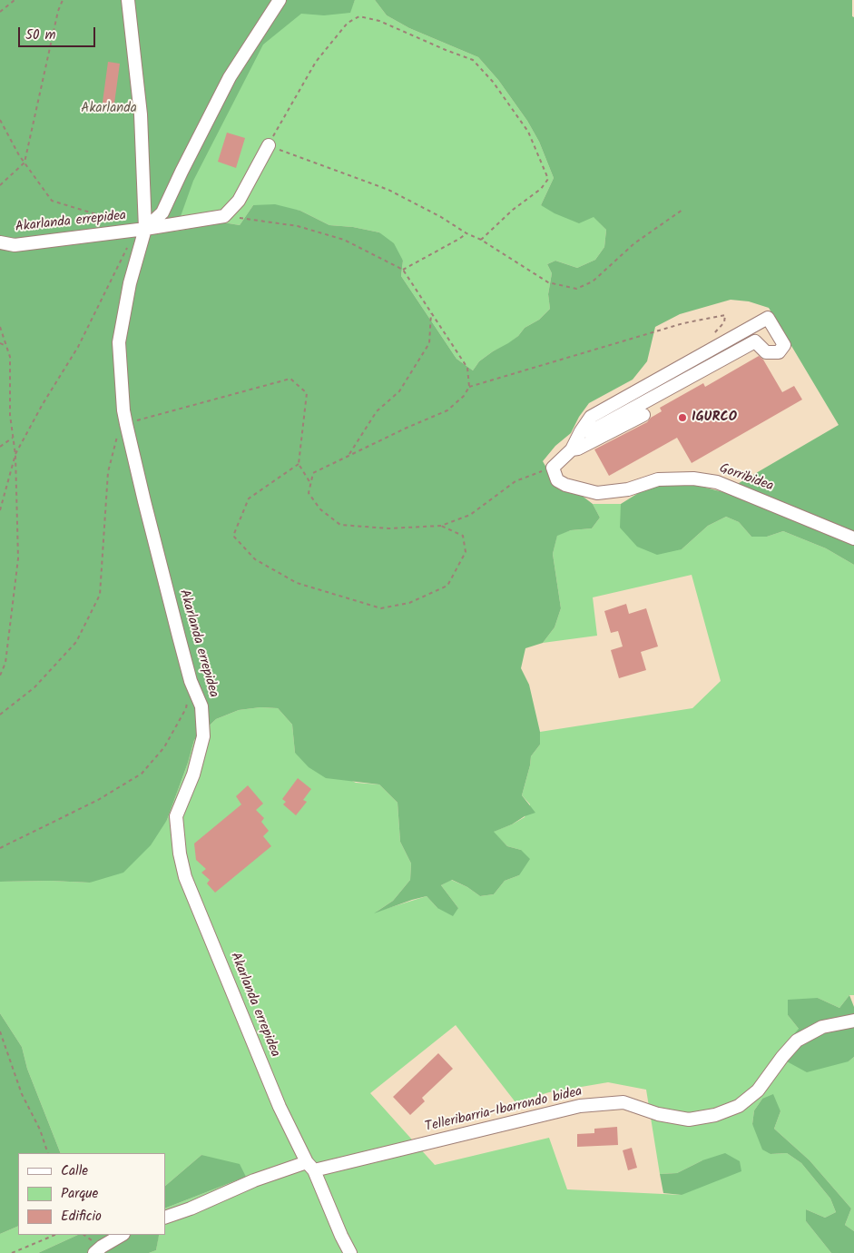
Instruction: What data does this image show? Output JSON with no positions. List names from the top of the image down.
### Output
{
  "streets": {
    "street": ["Akarlanda errepidea", "Gorribidea", "Telleribarria-Ibarrondo bidea"]
  },
  "crossings": [
    ["Akarlanda errepidea", "Telleribarria-Ibarrondo bidea"]
  ],
  "parks": ["Akarlanda"],
  "places": ["IGURCO"],
  "legend": ["Calle", "Parque", "Edificio"],
  "scale_bar": "50 m"
}
